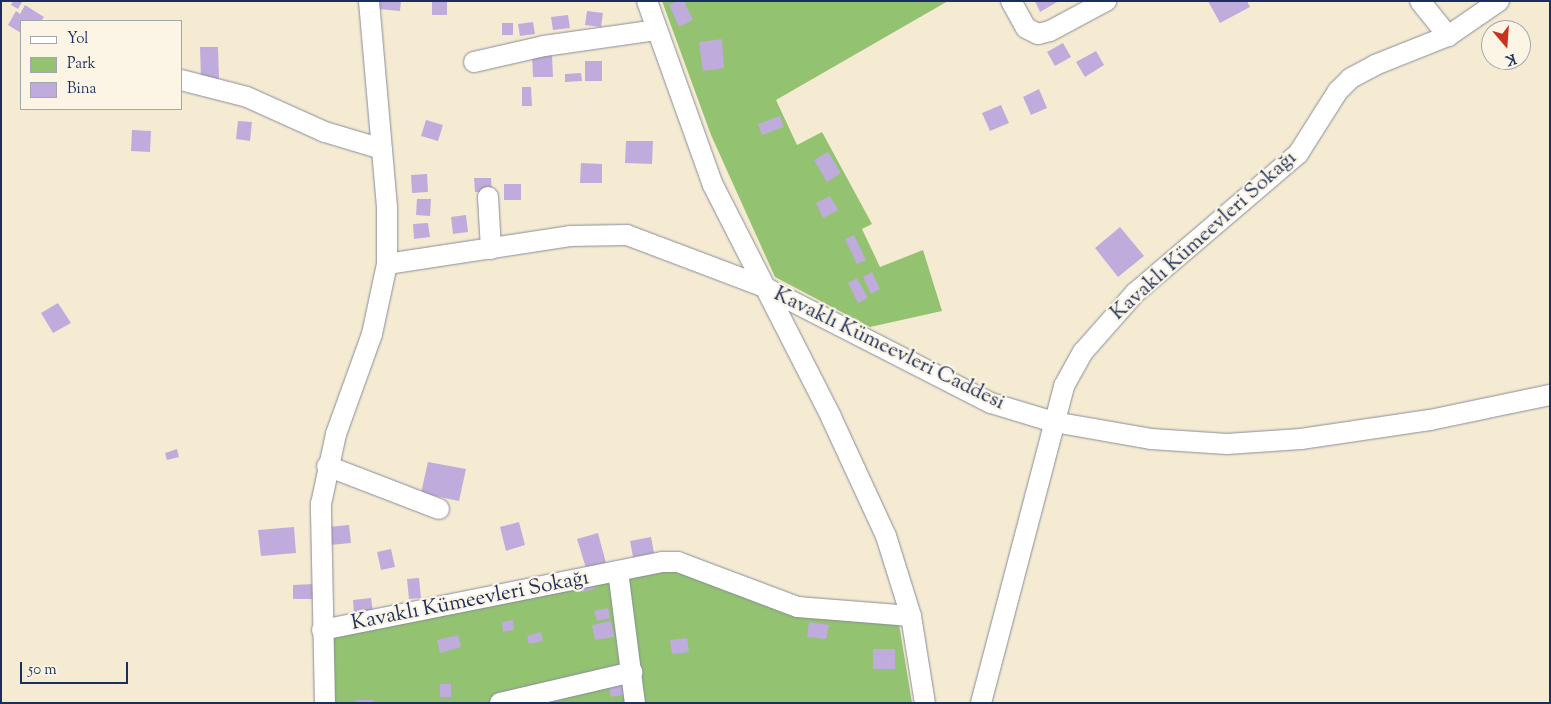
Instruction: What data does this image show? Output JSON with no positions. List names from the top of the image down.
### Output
{
  "streets": {
    "street": ["Kavaklı Kümeevleri Sokağı", "Kavaklı Kümeevleri Caddesi"]
  },
  "crossings": [
    ["Kavaklı Kümeevleri Sokağı", "Kavaklı Kümeevleri Caddesi"]
  ],
  "legend": ["Yol", "Park", "Bina"],
  "scale_bar": "50 m",
  "north": "bottom"
}
